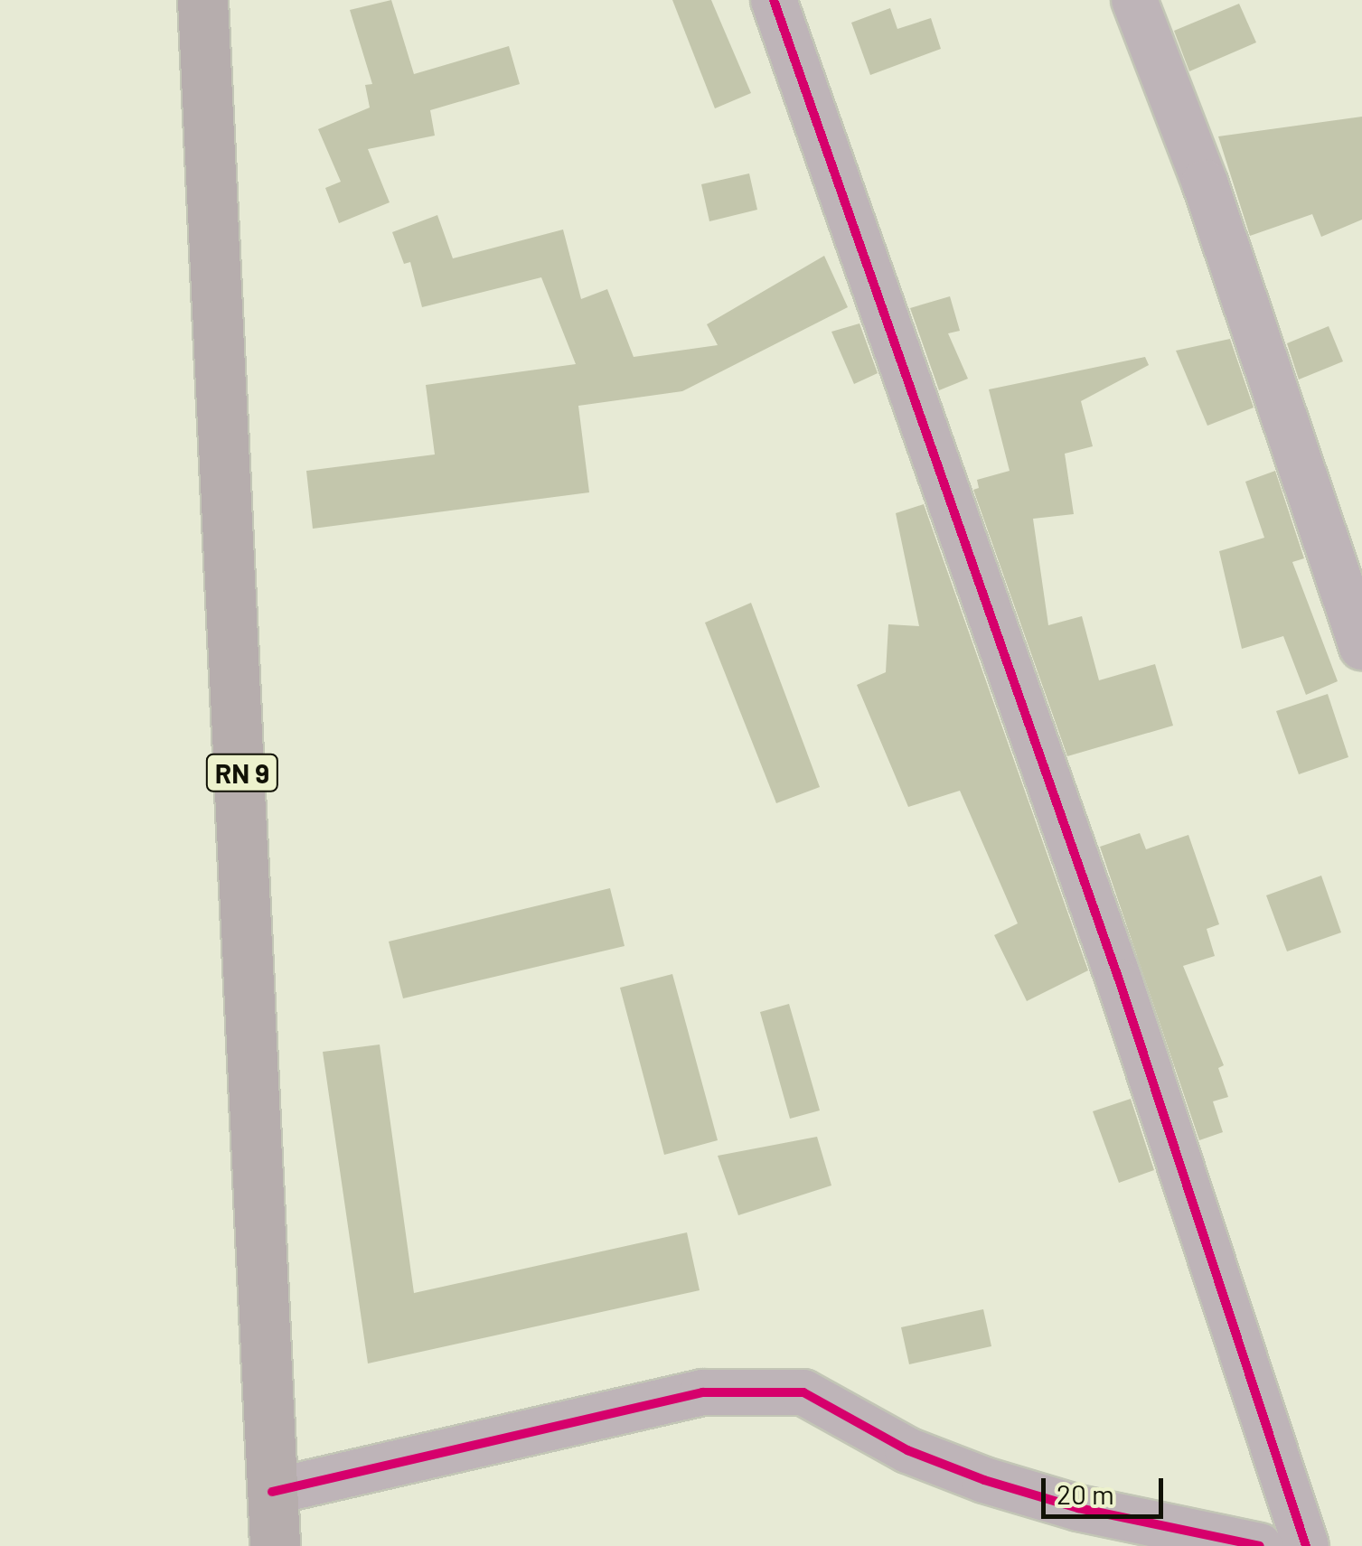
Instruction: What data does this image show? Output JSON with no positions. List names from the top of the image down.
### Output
{
  "streets": {
    "main road": ["RN 9"]
  },
  "scale_bar": "20 m"
}
